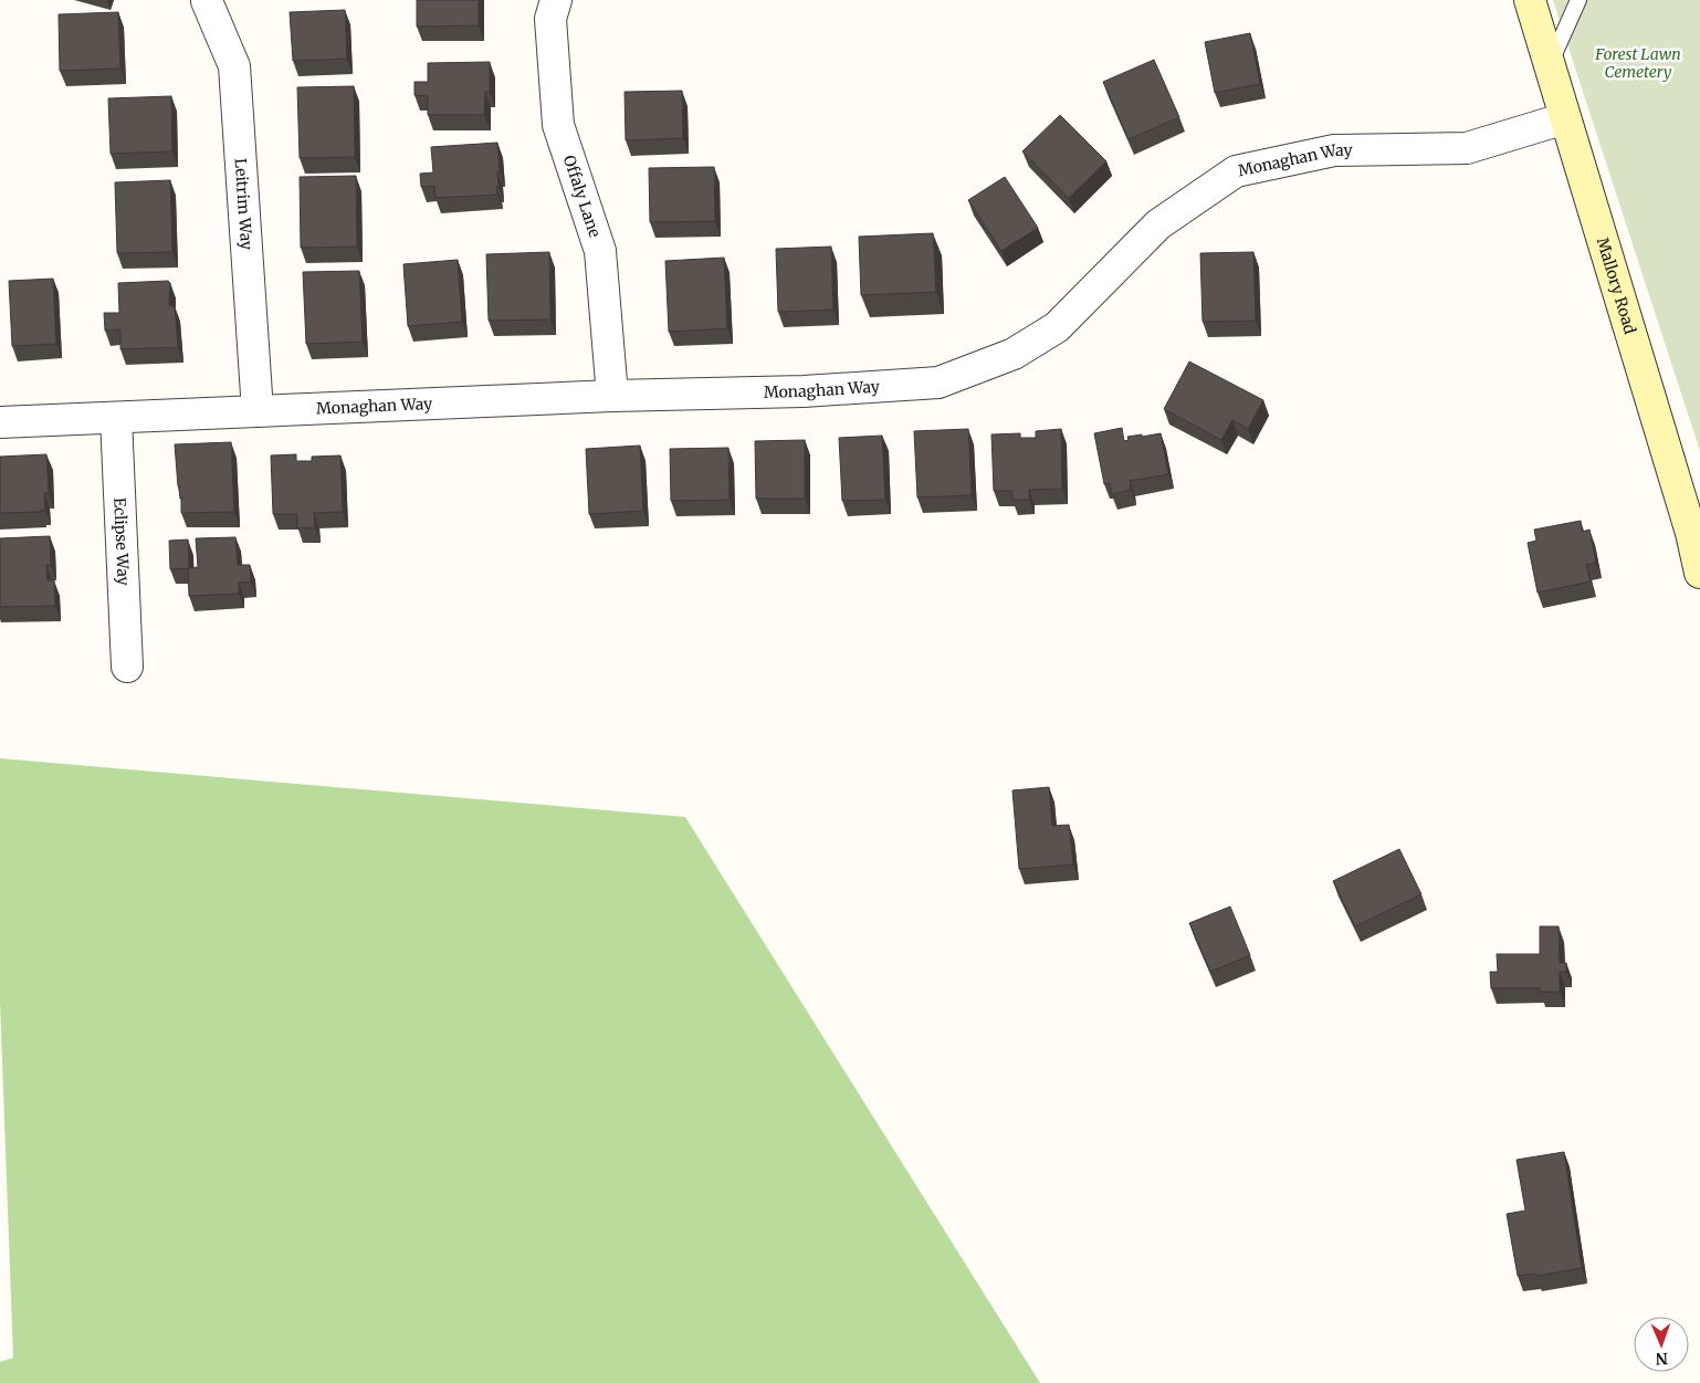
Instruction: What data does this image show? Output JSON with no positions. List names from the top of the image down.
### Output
{
  "streets": {
    "street": [
      "Monaghan Way",
      "Offaly Lane",
      "Leitrim Way",
      "Mallory Road",
      "Eclipse Way"
    ]
  },
  "crossings": [
    ["Monaghan Way", "Offaly Lane"],
    ["Monaghan Way", "Leitrim Way"],
    ["Monaghan Way", "Mallory Road"],
    ["Monaghan Way", "Eclipse Way"]
  ],
  "parks": ["Forest Lawn Cemetery"],
  "north": "bottom"
}
